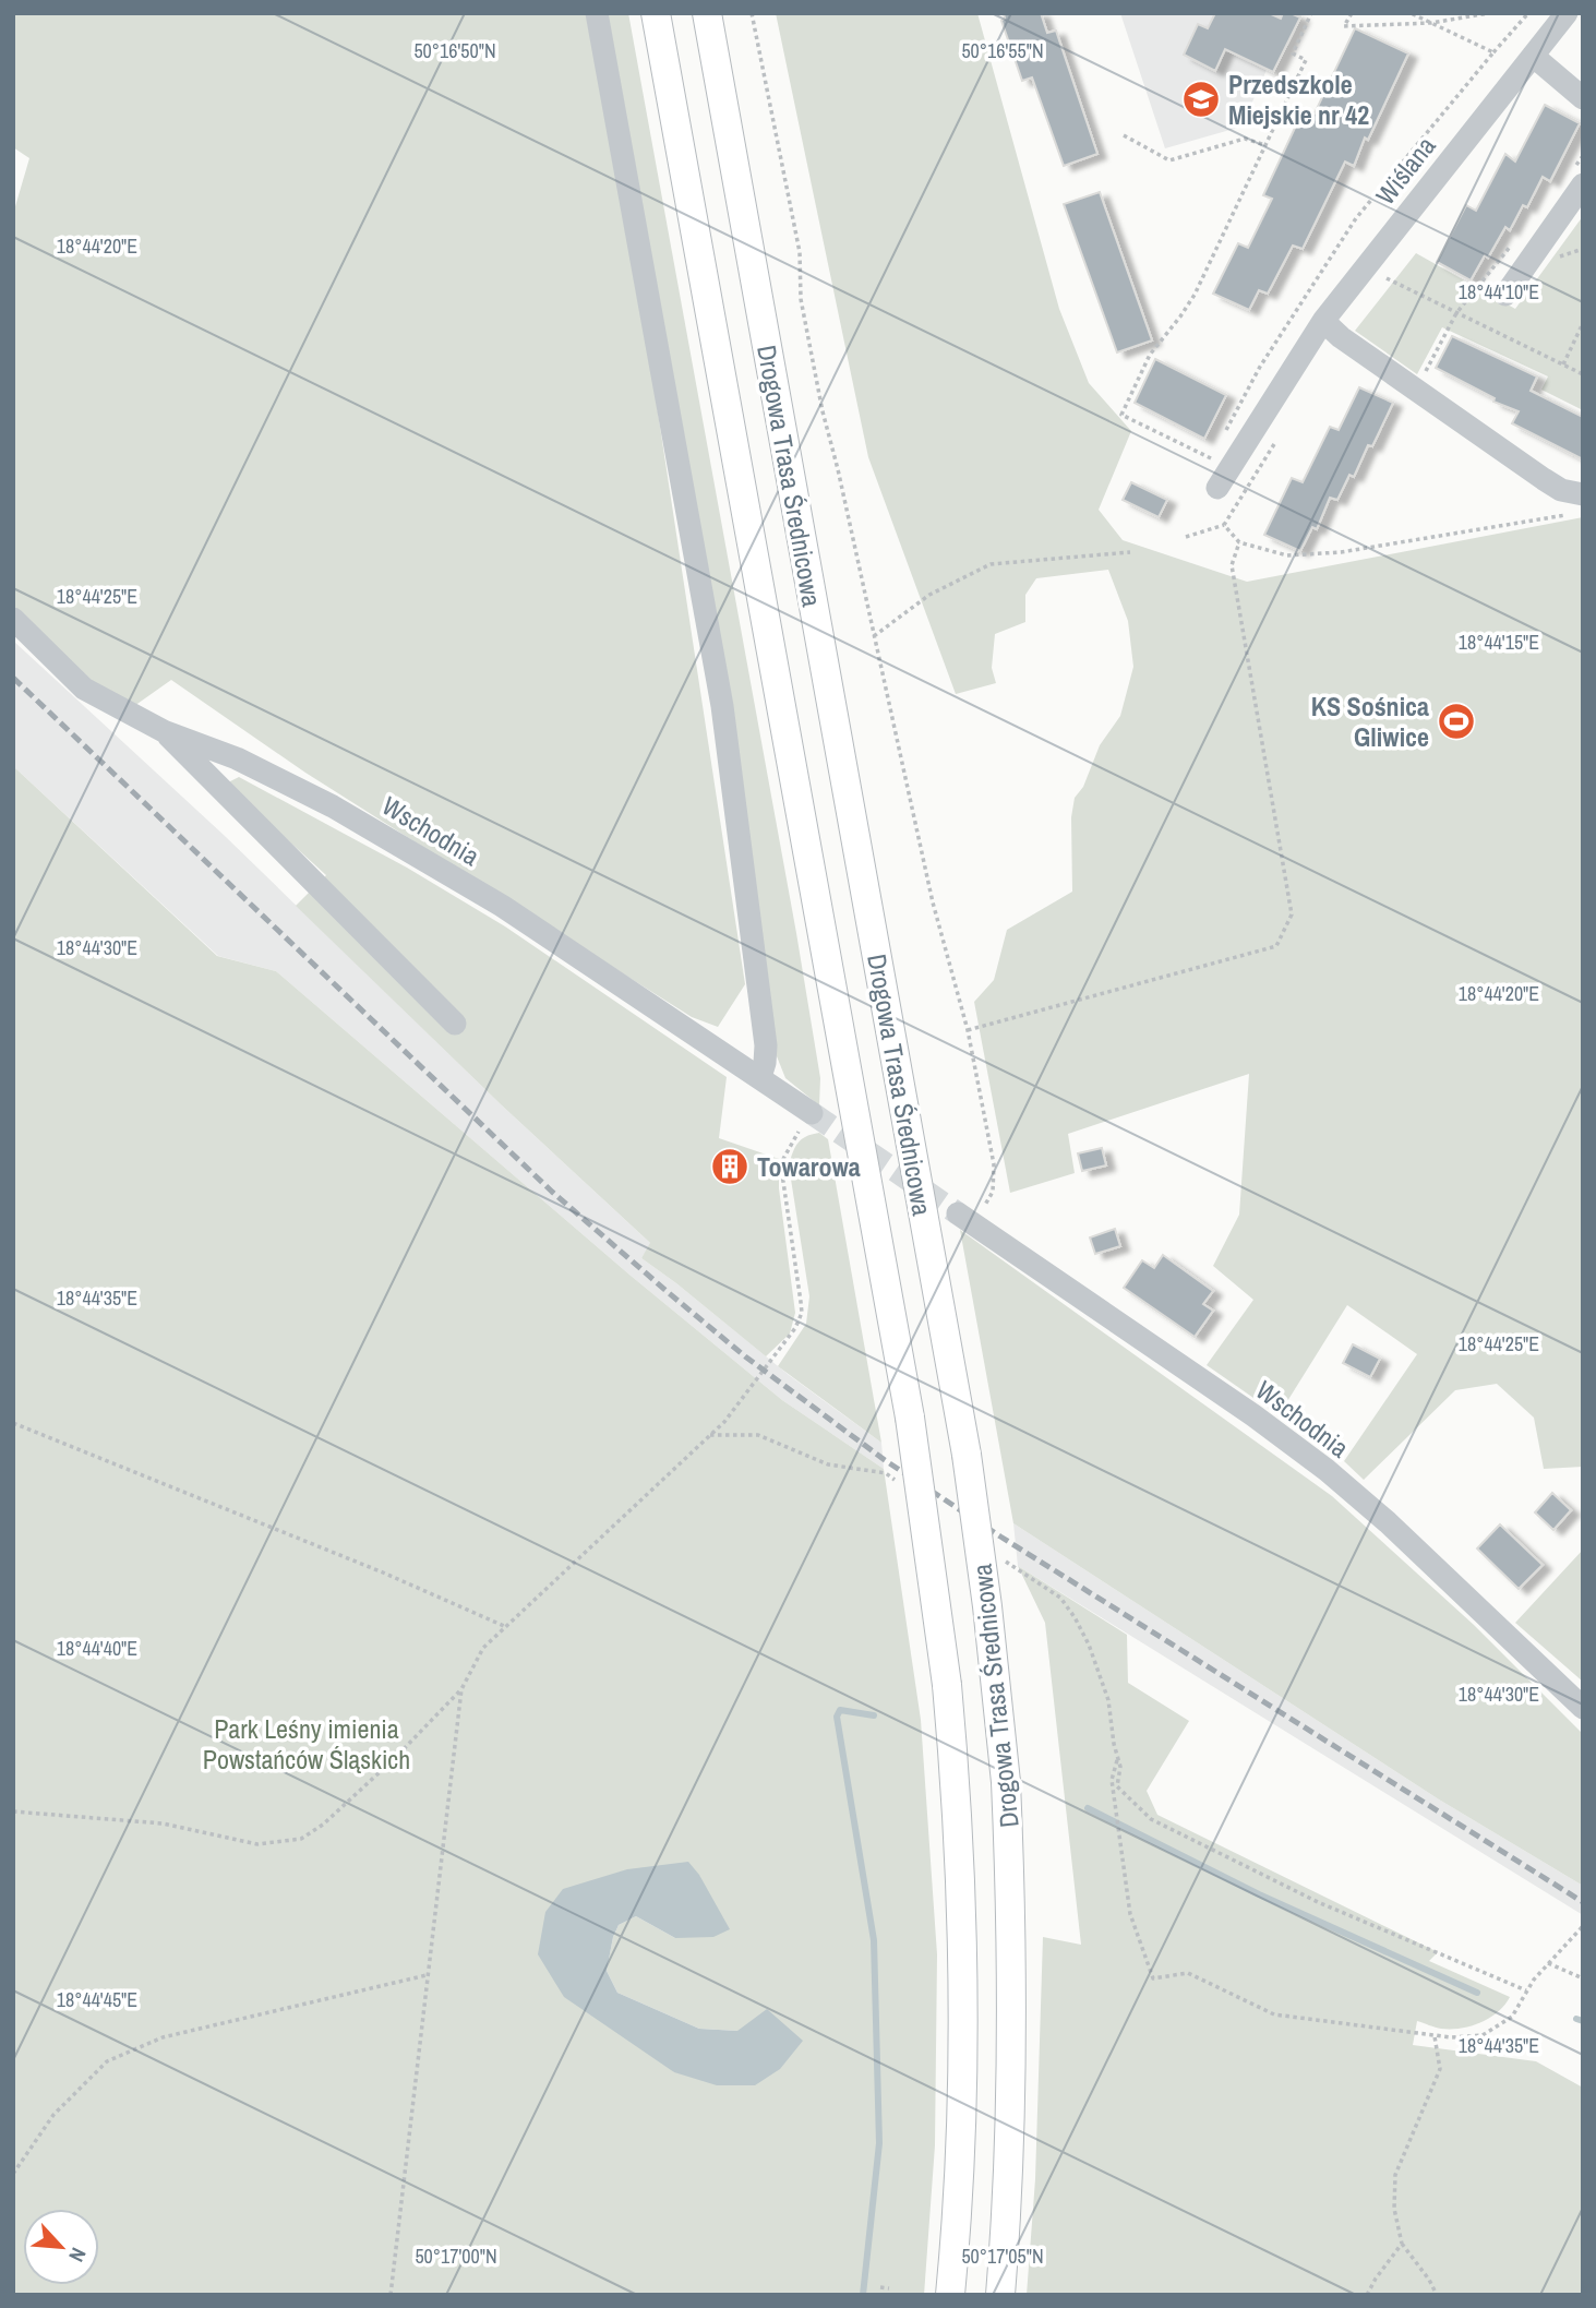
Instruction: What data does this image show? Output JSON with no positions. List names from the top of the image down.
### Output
{
  "streets": {
    "main road": ["Drogowa Trasa Średnicowa"],
    "street": ["Wiślana", "Wschodnia"]
  },
  "parks": ["Park Leśny imienia Powstańców Śląskich"],
  "places": {
    "school or university": ["Przedszkole Miejskie nr 42"],
    "sports": ["KS Sośnica Gliwice"],
    "building": ["Towarowa"]
  },
  "north": "bottom right",
  "coordinates": [
    "50°16'50\"N",
    "50°16'55\"N",
    "18°44'20\"E",
    "18°44'10\"E",
    "18°44'25\"E",
    "18°44'15\"E",
    "18°44'30\"E",
    "18°44'35\"E",
    "18°44'40\"E",
    "18°44'45\"E",
    "50°17'00\"N",
    "50°17'05\"N"
  ]
}
